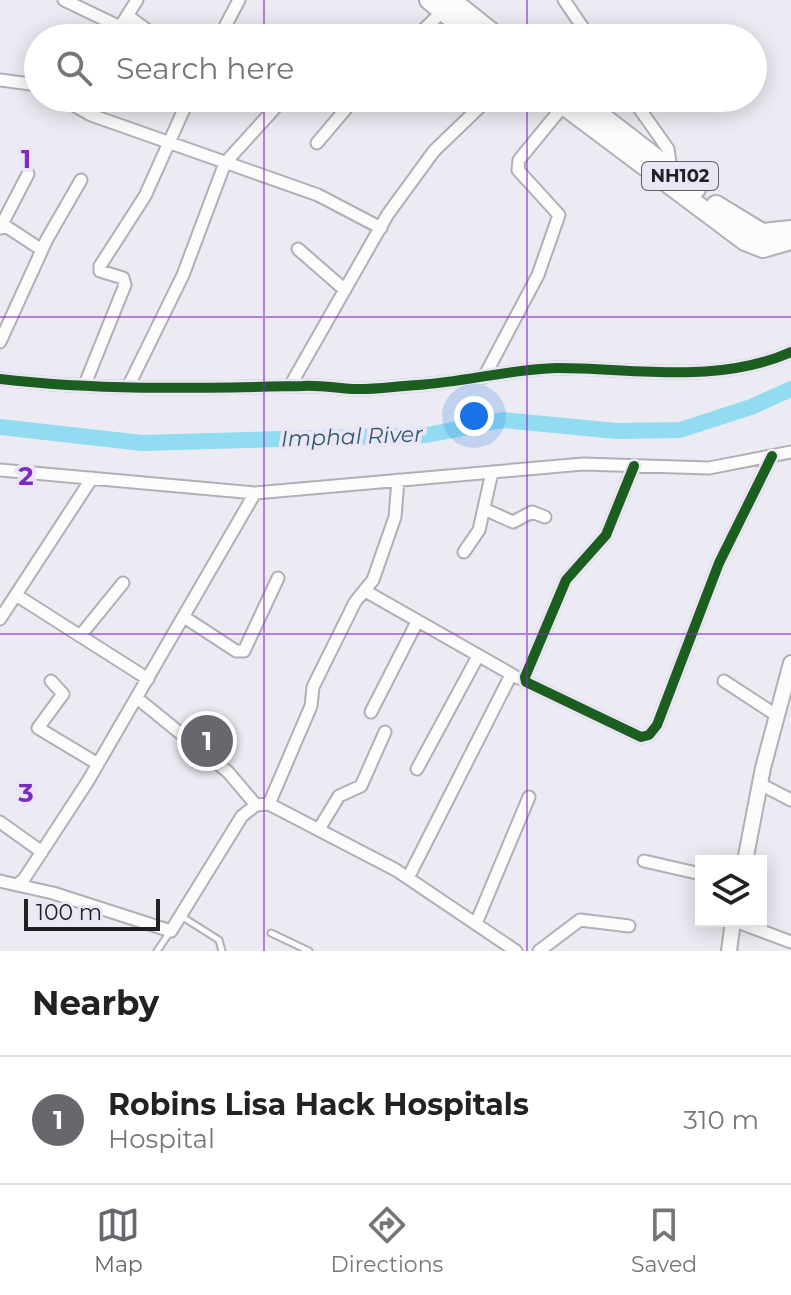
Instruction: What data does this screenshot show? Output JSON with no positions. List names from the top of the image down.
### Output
{
  "streets": {
    "highway": ["NH102"]
  },
  "water": ["Imphal River"],
  "scale_bar": "100 m",
  "page": {
    "search": "Search here",
    "pins": "1",
    "scale": "100 m",
    "heading": "Nearby",
    "list": [
      {
        "mark": "1",
        "name": "Robins Lisa Hack Hospitals",
        "note": "Hospital",
        "value": "310 m"
      }
    ],
    "nav": ["Map", "Directions", "Saved"]
  },
  "grid": {
    "rows": ["1", "2", "3"]
  }
}
